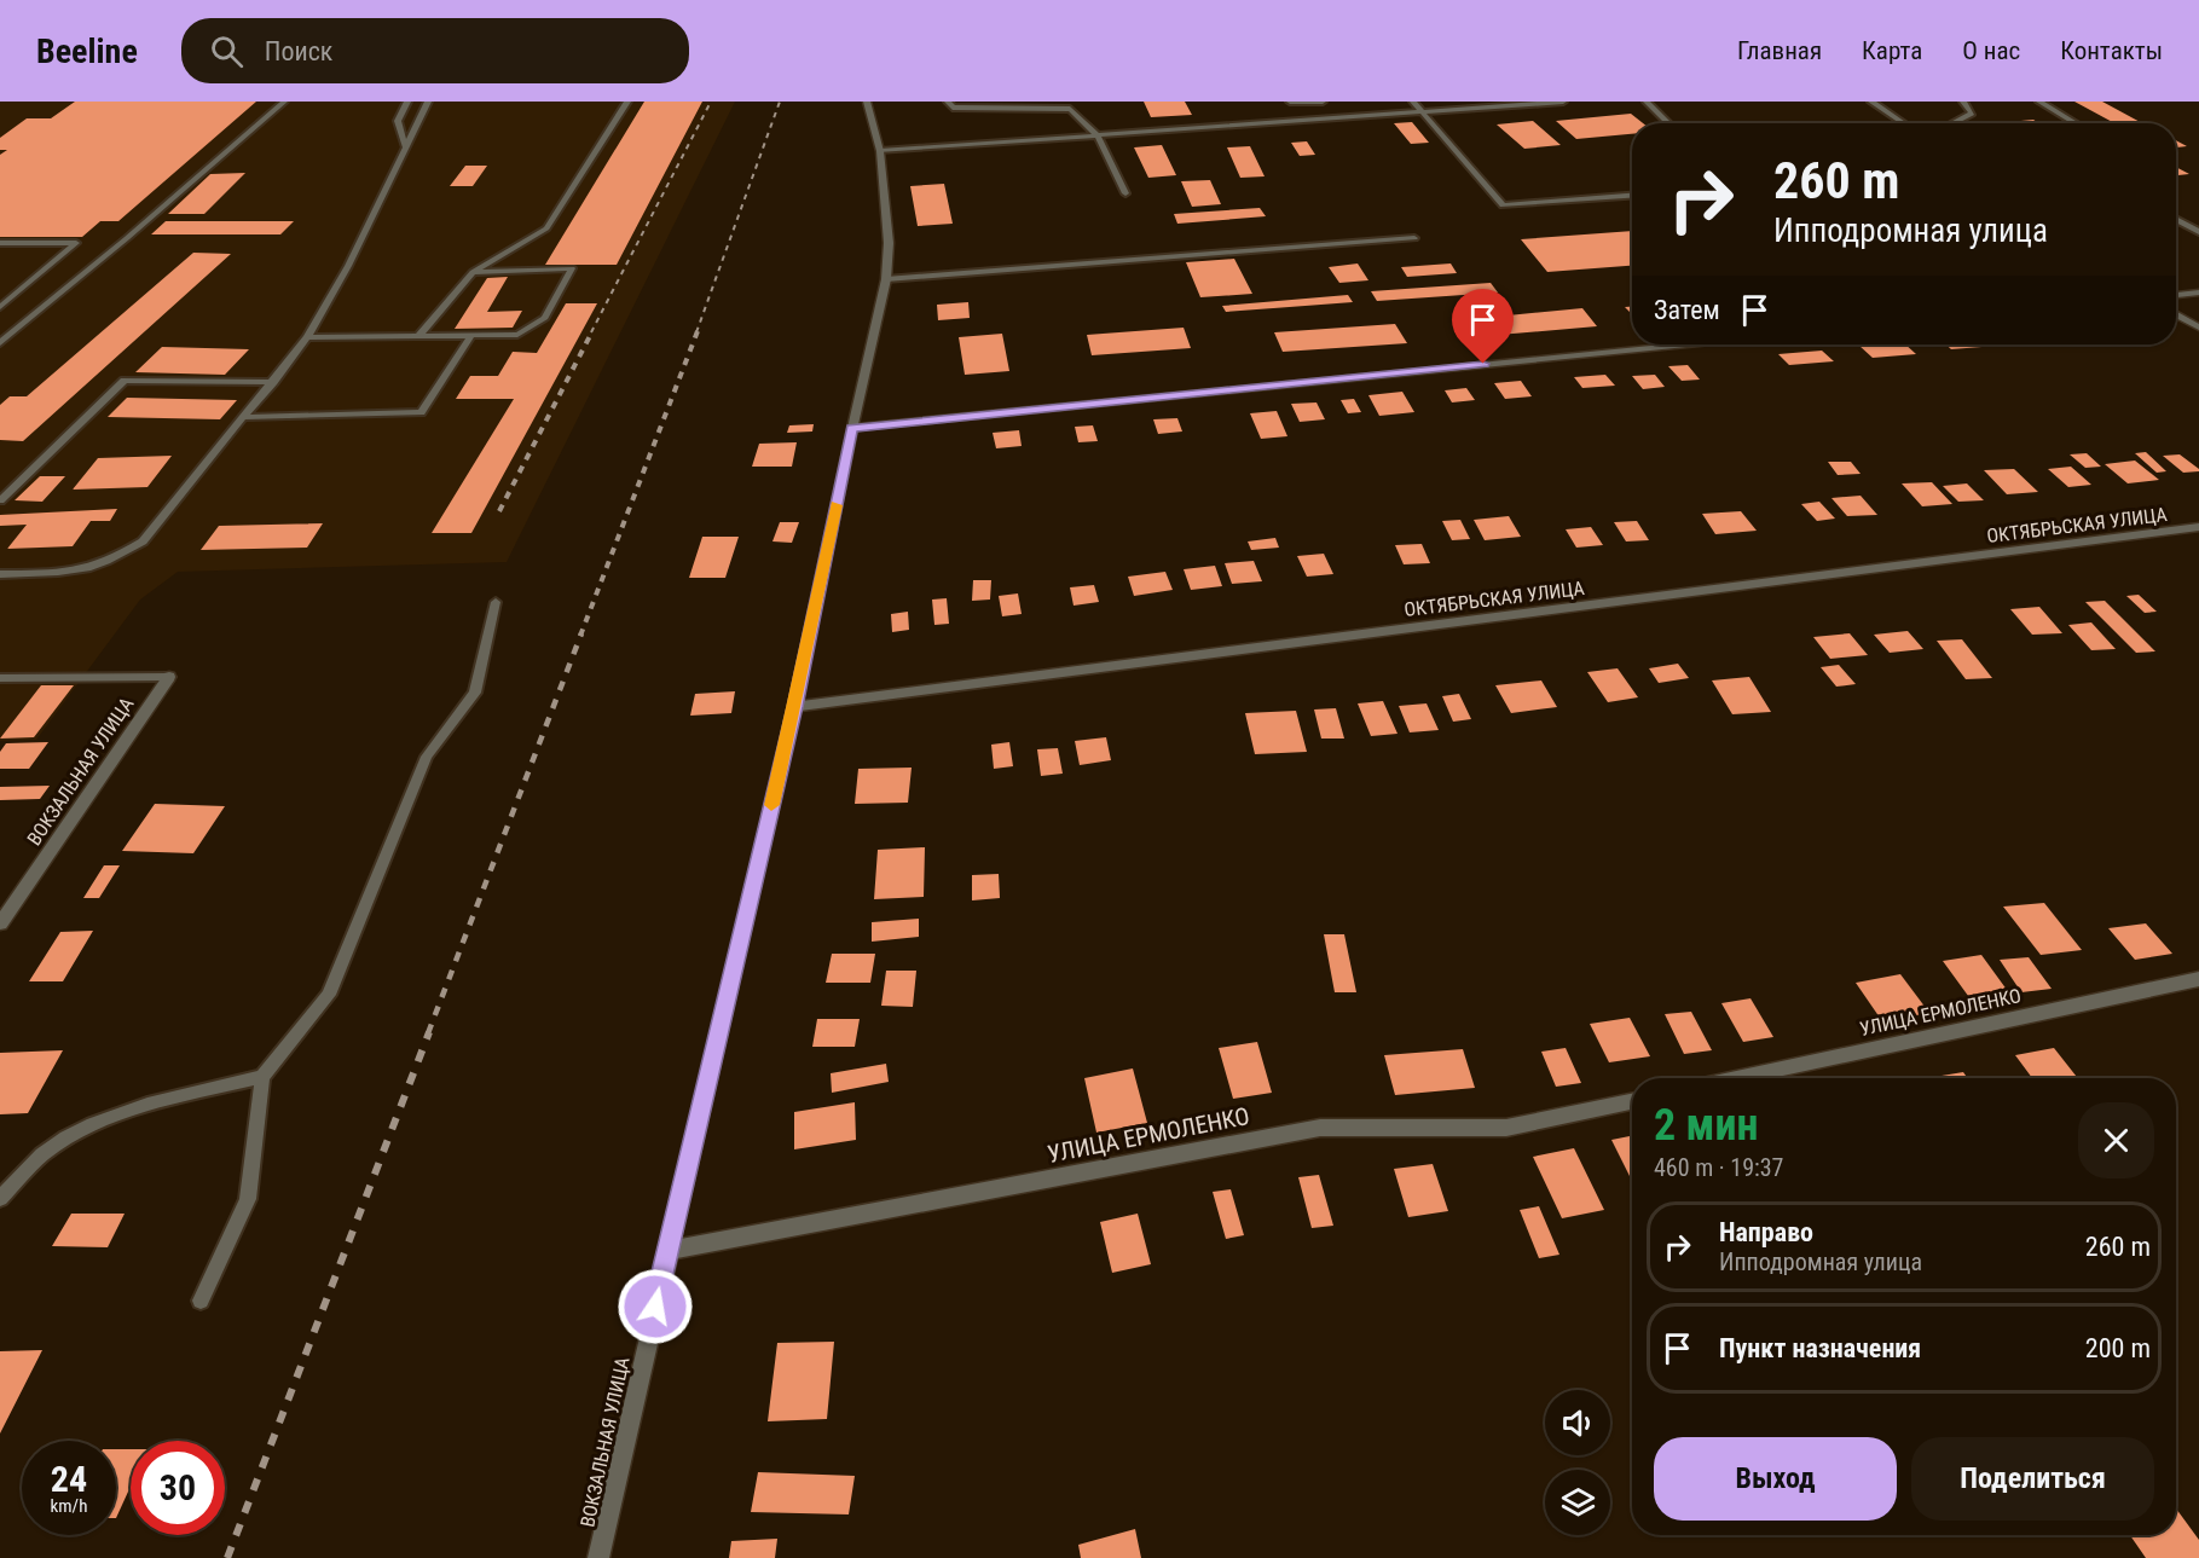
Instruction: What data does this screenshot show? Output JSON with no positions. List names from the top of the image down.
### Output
{
  "streets": {
    "street": ["ОКТЯБРЬСКАЯ УЛИЦА", "ВОКЗАЛЬНАЯ УЛИЦА", "УЛИЦА ЕРМОЛЕНКО"]
  },
  "crossings": [
    ["ОКТЯБРЬСКАЯ УЛИЦА", "ВОКЗАЛЬНАЯ УЛИЦА"],
    ["ВОКЗАЛЬНАЯ УЛИЦА", "УЛИЦА ЕРМОЛЕНКО"]
  ],
  "page": {
    "header": "Beeline",
    "search": "Поиск",
    "nav": [
      "Главная",
      "Карта",
      "О нас",
      "Контакты"
    ],
    "turn": ["260 m", "Ипподромная улица"],
    "then": "Затем",
    "heading": ["2 мин", "460 m · 19:37"],
    "list": [
      {
        "name": "Направо",
        "note": "Ипподромная улица",
        "value": "260 m"
      },
      {
        "name": "Пункт назначения",
        "value": "200 m"
      }
    ],
    "buttons": ["Выход", "Поделиться"],
    "speed": "24 km/h",
    "limit": "30"
  }
}
